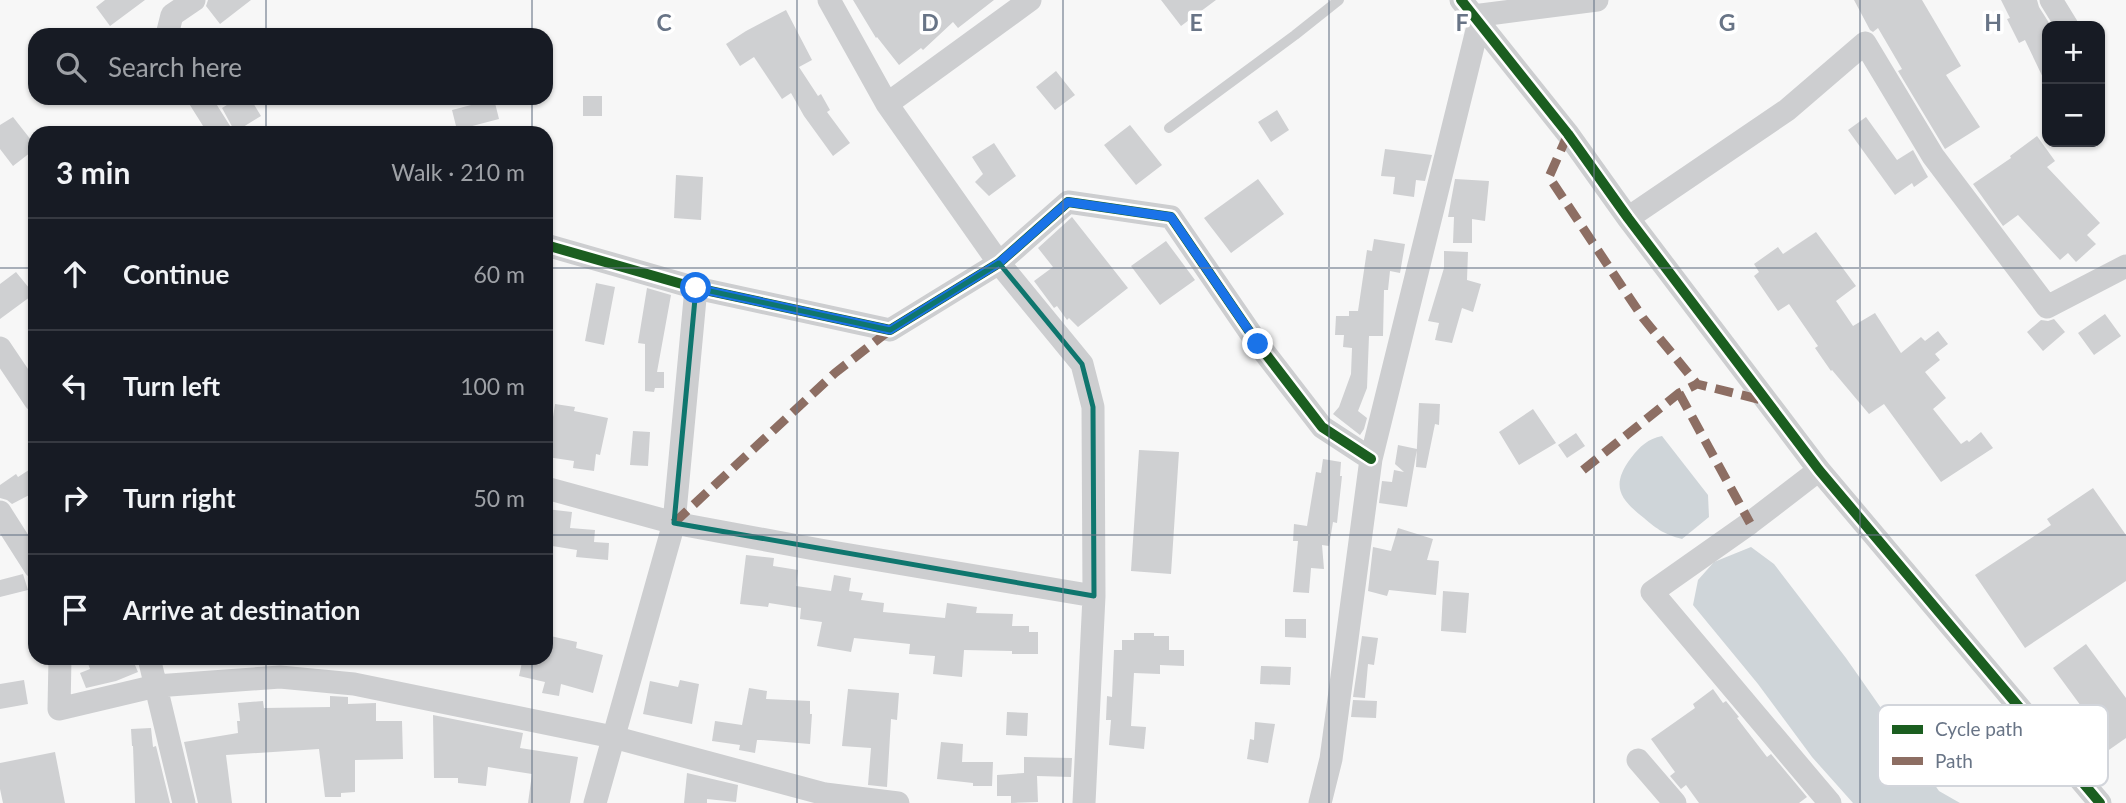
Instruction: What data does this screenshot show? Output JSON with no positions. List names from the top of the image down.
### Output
{
  "legend": ["Cycle path", "Path"],
  "page": {
    "map_buttons": ["+", "−"],
    "search": "Search here",
    "heading": ["3 min", "Walk · 210 m"],
    "list": [
      ["Continue", "60 m"],
      ["Turn left", "100 m"],
      ["Turn right", "50 m"],
      "Arrive at destination"
    ]
  },
  "grid": {
    "columns": [
      "C",
      "D",
      "E",
      "F",
      "G",
      "H"
    ]
  }
}
